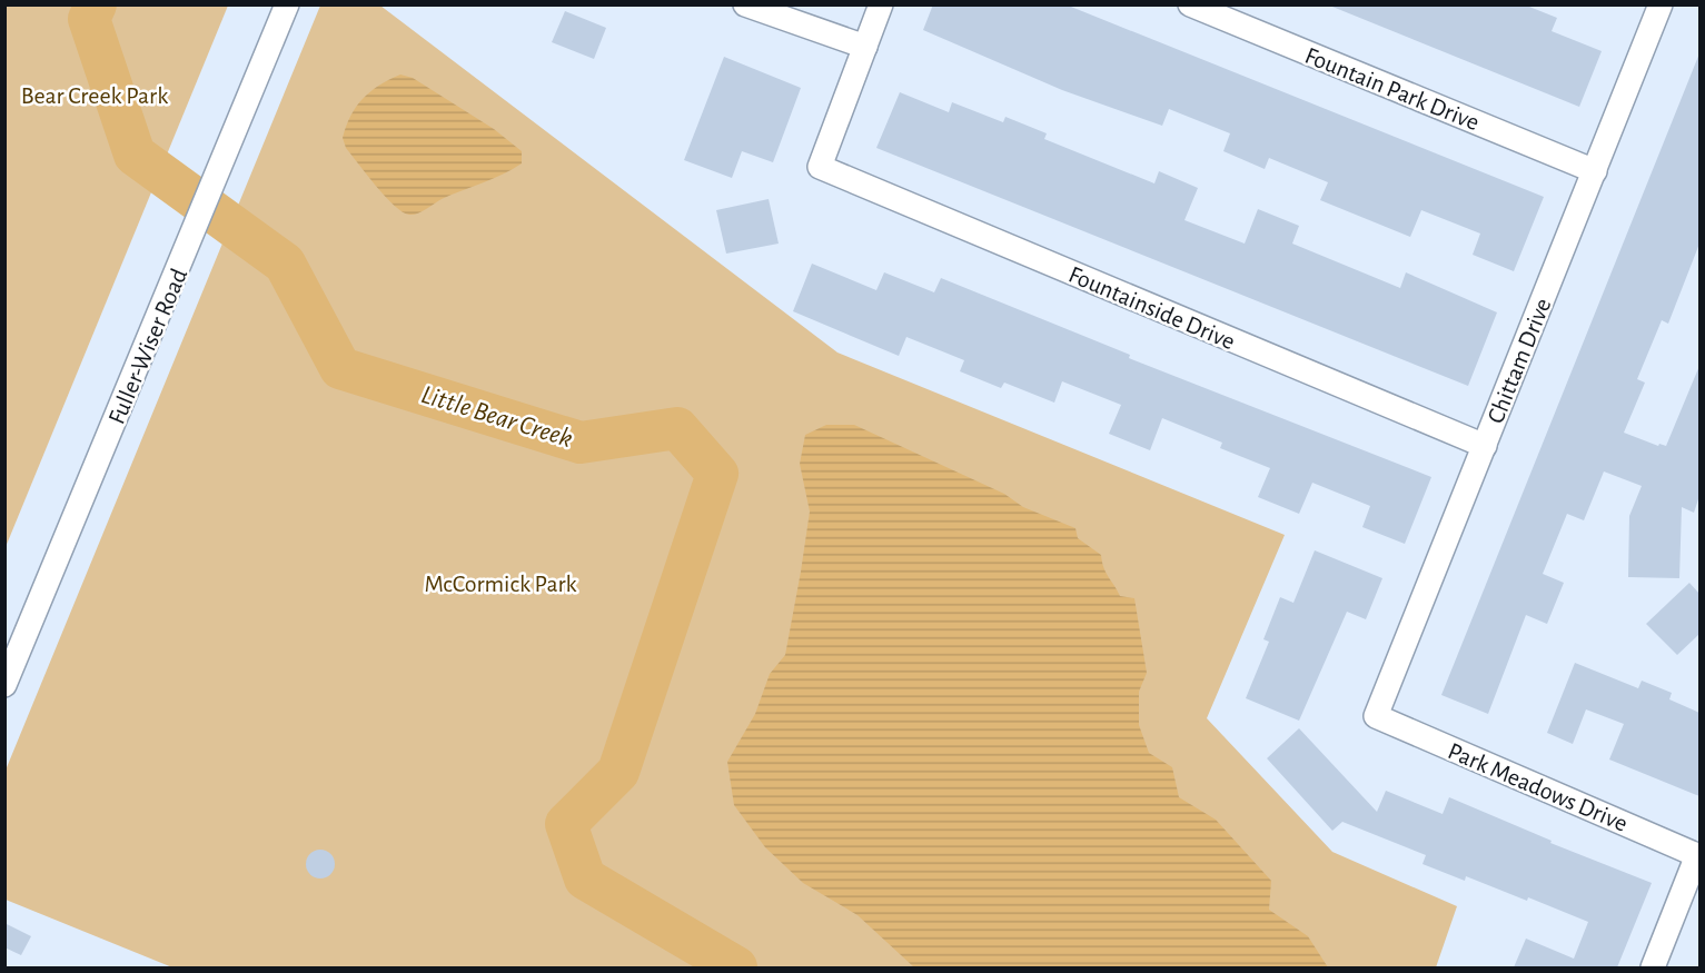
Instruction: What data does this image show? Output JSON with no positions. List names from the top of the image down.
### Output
{
  "streets": {
    "street": [
      "Fountain Park Drive",
      "Fountainside Drive",
      "Fuller-Wiser Road",
      "Chittam Drive",
      "Park Meadows Drive"
    ]
  },
  "crossings": [
    ["Fountain Park Drive", "Chittam Drive"],
    ["Fountainside Drive", "Chittam Drive"],
    ["Chittam Drive", "Park Meadows Drive"]
  ],
  "water": ["Little Bear Creek"],
  "parks": ["Bear Creek Park", "McCormick Park"]
}
